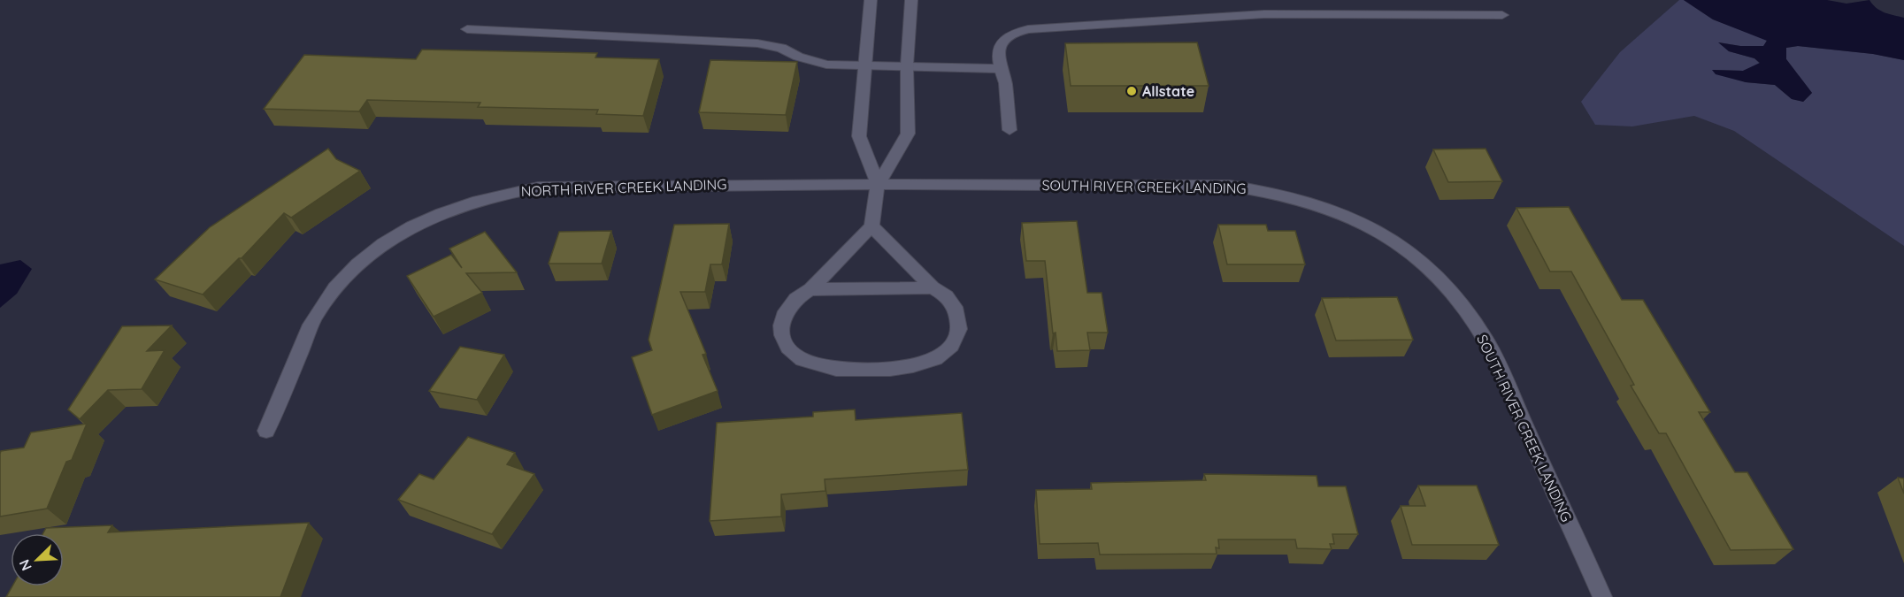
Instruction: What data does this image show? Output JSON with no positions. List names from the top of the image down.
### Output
{
  "streets": {
    "street": ["SOUTH RIVER CREEK LANDING", "NORTH RIVER CREEK LANDING"]
  },
  "crossings": [
    ["SOUTH RIVER CREEK LANDING", "NORTH RIVER CREEK LANDING"]
  ],
  "places": ["Allstate"],
  "north": "bottom left"
}
